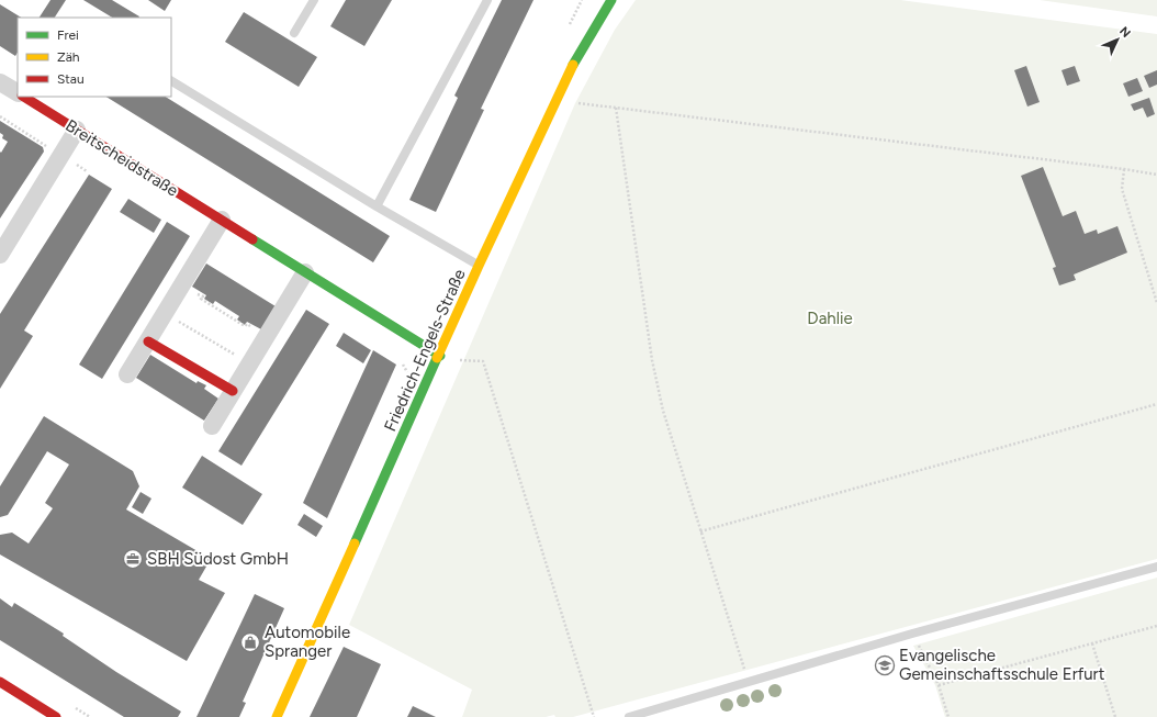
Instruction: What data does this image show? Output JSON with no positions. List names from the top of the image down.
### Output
{
  "streets": {
    "street": ["Breitscheidstraße", "Friedrich-Engels-Straße"]
  },
  "crossings": [
    ["Breitscheidstraße", "Friedrich-Engels-Straße"]
  ],
  "parks": ["Dahlie"],
  "places": {
    "office": ["SBH Südost GmbH"],
    "shop": ["Automobile Spranger"],
    "school or university": ["Evangelische Gemeinschaftsschule Erfurt"]
  },
  "legend": ["Frei", "Zäh", "Stau"],
  "north": "top right"
}
